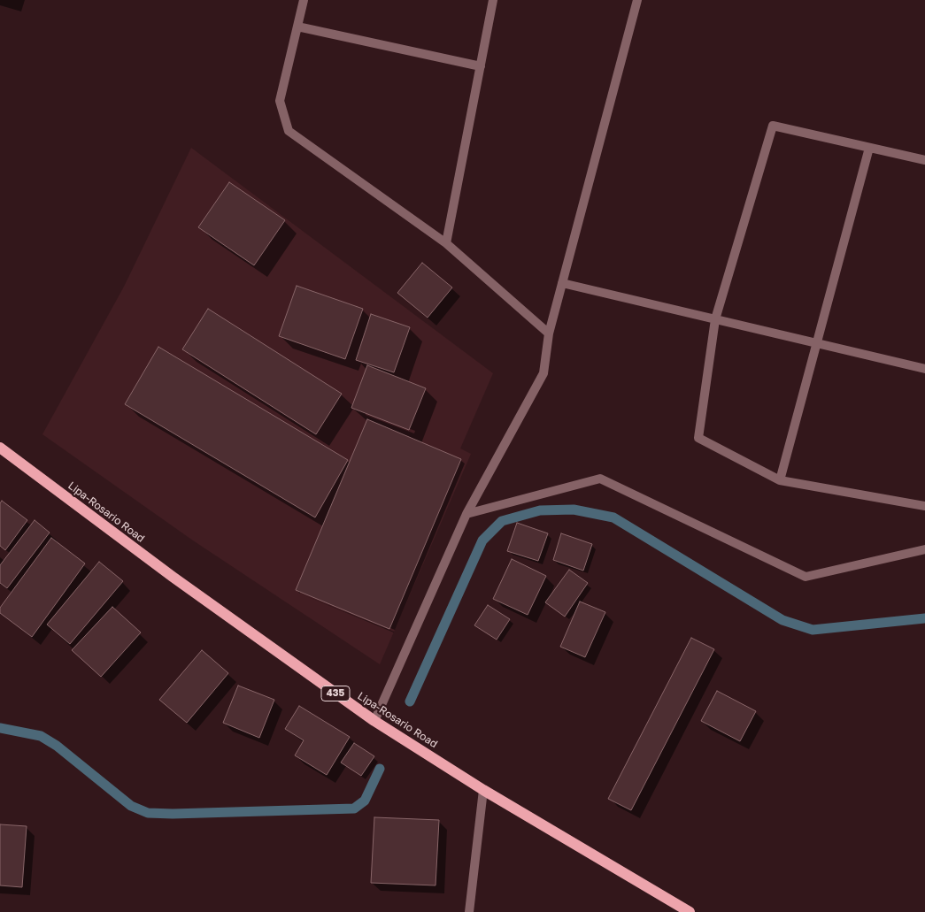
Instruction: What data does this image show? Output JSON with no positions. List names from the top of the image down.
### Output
{
  "streets": {
    "main road": ["Lipa-Rosario Road", "435"]
  }
}
